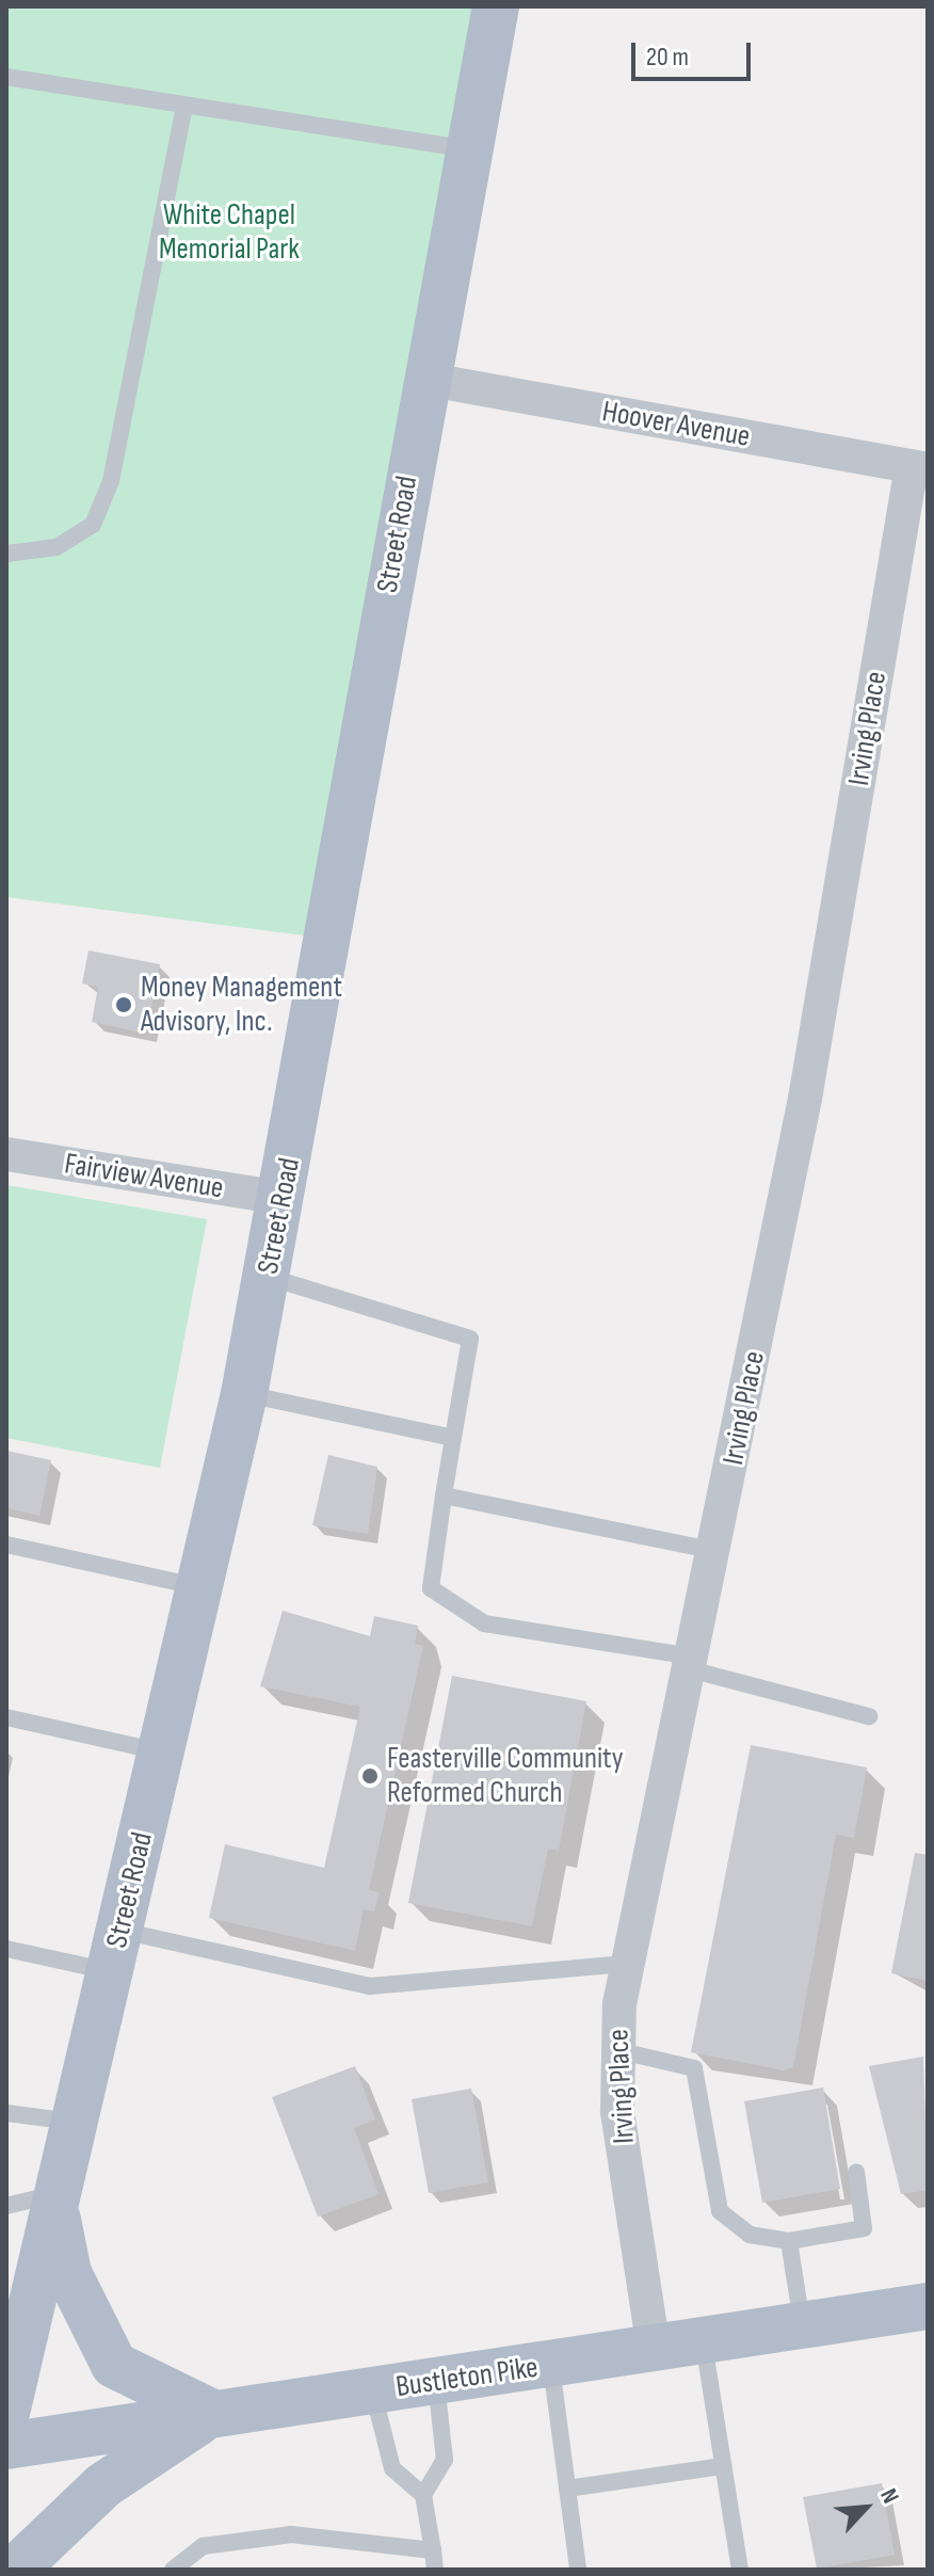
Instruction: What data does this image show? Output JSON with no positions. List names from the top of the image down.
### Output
{
  "streets": {
    "main road": ["Street Road", "Bustleton Pike"],
    "street": ["Hoover Avenue", "Irving Place", "Fairview Avenue"]
  },
  "crossings": [
    ["Hoover Avenue", "Street Road"],
    ["Hoover Avenue", "Irving Place"],
    ["Street Road", "Fairview Avenue"],
    ["Irving Place", "Bustleton Pike"]
  ],
  "parks": ["White Chapel Memorial Park"],
  "places": ["Money Management Advisory, Inc.", "Feasterville Community Reformed Church"],
  "scale_bar": "20 m",
  "north": "top right"
}
